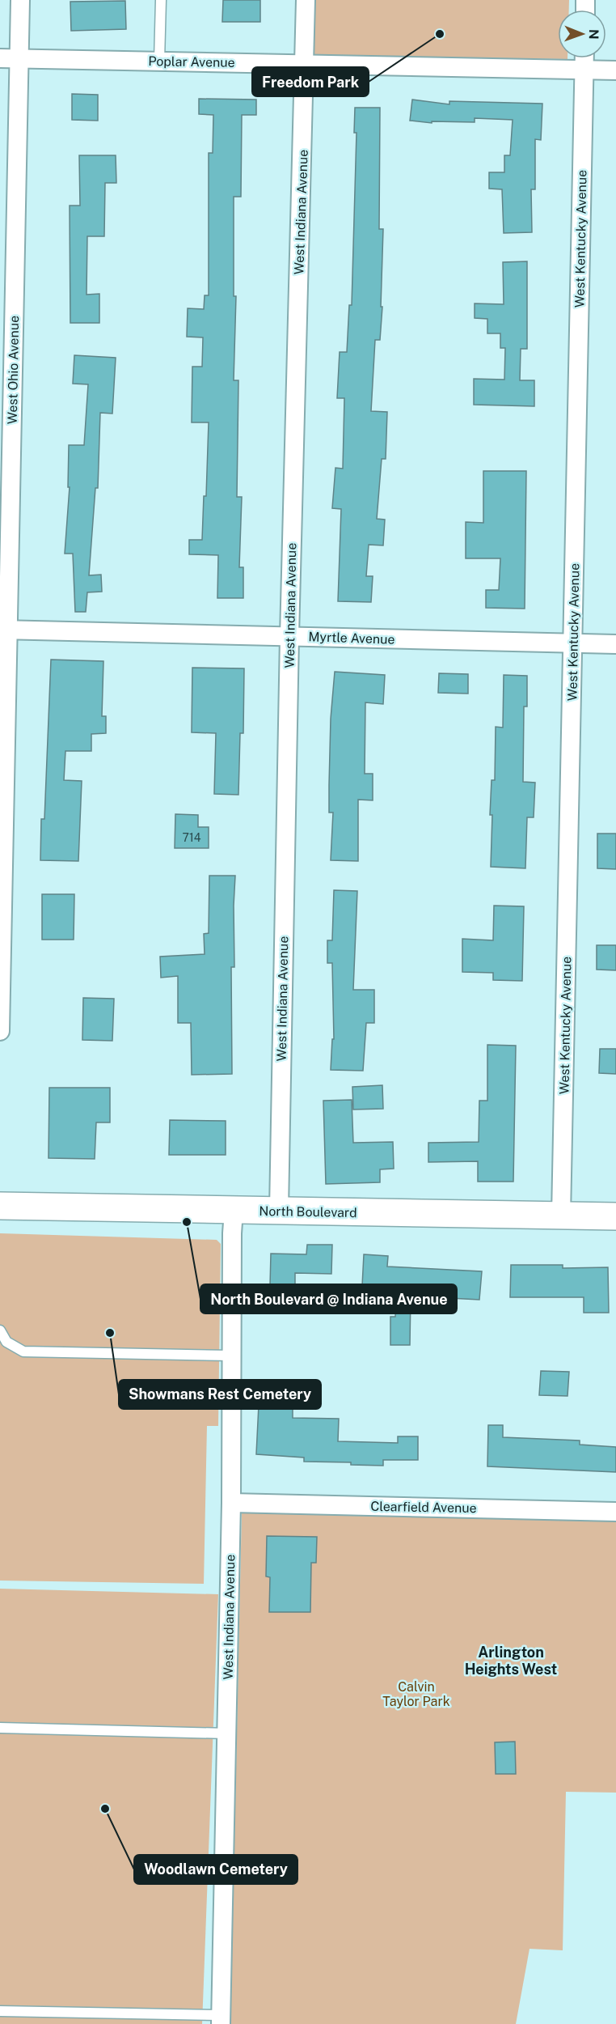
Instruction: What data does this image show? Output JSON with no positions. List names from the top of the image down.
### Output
{
  "streets": {
    "street": [
      "Poplar Avenue",
      "West Indiana Avenue",
      "West Kentucky Avenue",
      "West Ohio Avenue",
      "Myrtle Avenue",
      "North Boulevard",
      "Clearfield Avenue"
    ]
  },
  "crossings": [
    ["Poplar Avenue", "West Indiana Avenue"],
    ["Poplar Avenue", "West Kentucky Avenue"],
    ["Poplar Avenue", "West Ohio Avenue"],
    ["West Indiana Avenue", "Myrtle Avenue"],
    ["West Indiana Avenue", "North Boulevard"],
    ["West Indiana Avenue", "Clearfield Avenue"],
    ["West Kentucky Avenue", "Myrtle Avenue"],
    ["West Kentucky Avenue", "North Boulevard"],
    ["West Ohio Avenue", "Myrtle Avenue"]
  ],
  "districts": ["Arlington Heights West"],
  "parks": ["Calvin Taylor Park"],
  "places": [
    "Freedom Park",
    "North Boulevard @ Indiana Avenue",
    "Showmans Rest Cemetery",
    "Woodlawn Cemetery"
  ],
  "house_numbers": ["714"],
  "north": "right"
}
